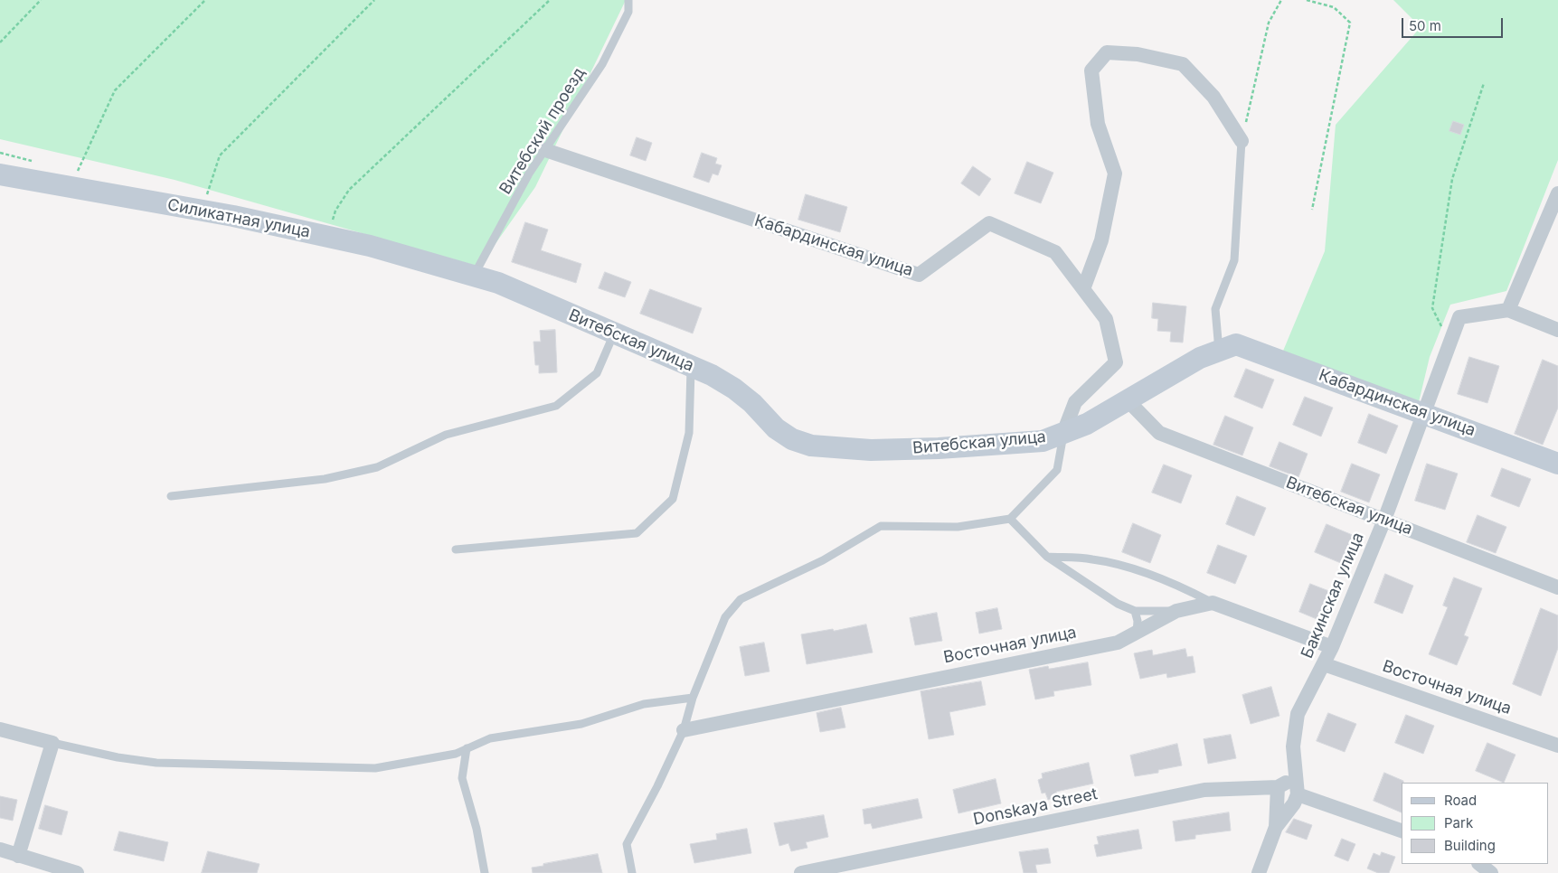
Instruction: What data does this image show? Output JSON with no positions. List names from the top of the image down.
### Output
{
  "streets": {
    "street": [
      "Силикатная улица",
      "Кабардинская улица",
      "Витебская улица",
      "Бакинская улица",
      "Восточная улица",
      "Donskaya Street"
    ],
    "lane": ["Витебский проезд"]
  },
  "crossings": [
    ["Витебский проезд", "Силикатная улица"],
    ["Витебский проезд", "Кабардинская улица"],
    ["Витебский проезд", "Витебская улица"],
    ["Силикатная улица", "Витебская улица"],
    ["Кабардинская улица", "Витебская улица"],
    ["Кабардинская улица", "Бакинская улица"],
    ["Витебская улица", "Бакинская улица"],
    ["Бакинская улица", "Восточная улица"]
  ],
  "legend": ["Road", "Park", "Building"],
  "scale_bar": "50 m"
}
